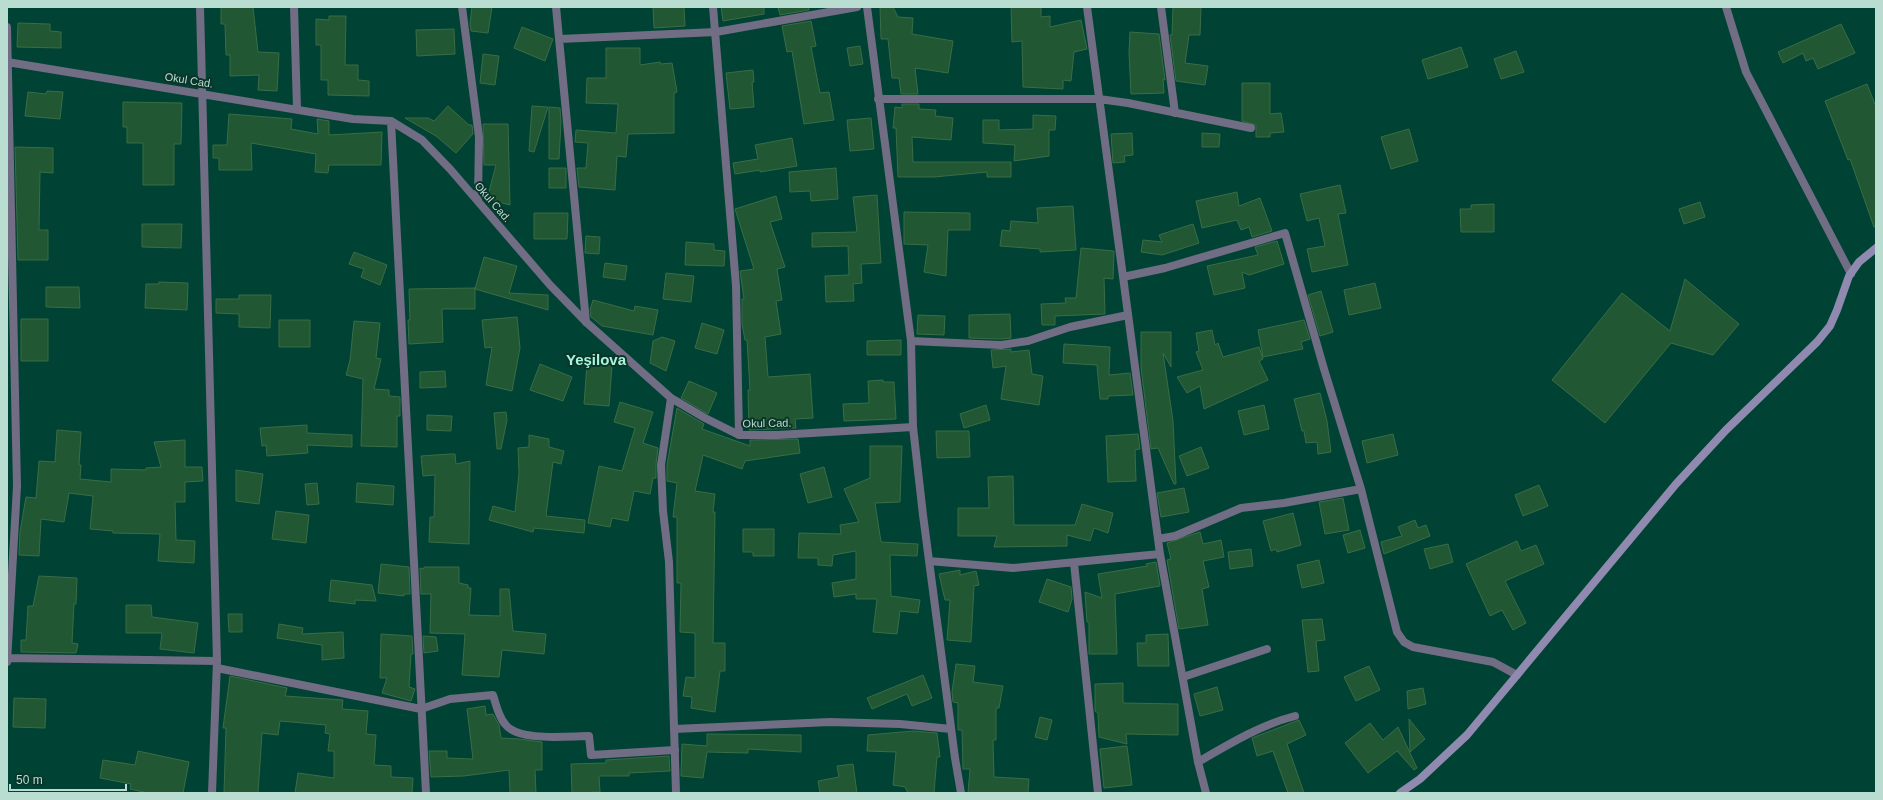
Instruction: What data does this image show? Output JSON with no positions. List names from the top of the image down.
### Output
{
  "streets": {
    "street": ["Okul Cad."]
  },
  "districts": ["Yeşilova"],
  "scale_bar": "50 m"
}
